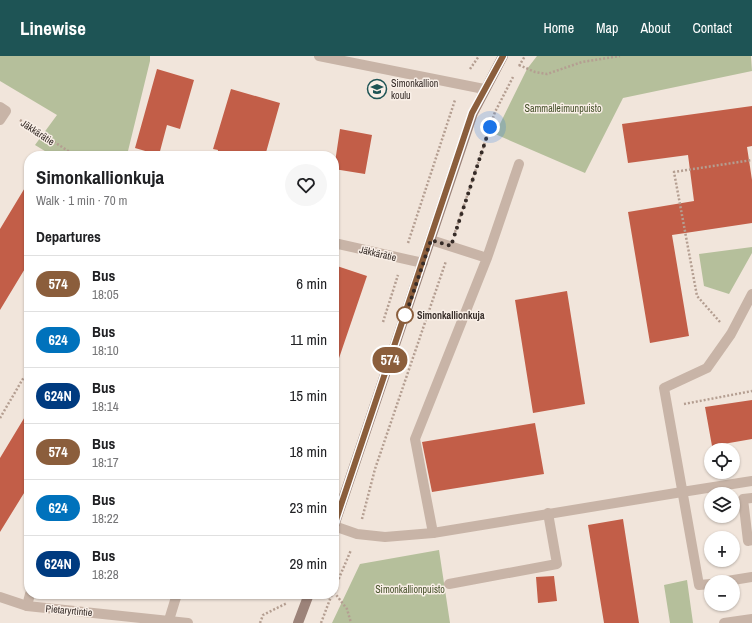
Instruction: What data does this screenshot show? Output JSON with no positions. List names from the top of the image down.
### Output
{
  "streets": {
    "street": ["Jäkkärätie", "Pietaryrtintie"]
  },
  "parks": ["Sammalleimunpuisto", "Simonkallionpuisto"],
  "places": {
    "school or university": ["Simonkallion koulu"],
    "other": ["Simonkallionkuja"]
  },
  "lines": ["bus line 574"],
  "page": {
    "header": "Linewise",
    "nav": [
      "Home",
      "Map",
      "About",
      "Contact"
    ],
    "on_map": "574",
    "heading": [
      ["Simonkallionkuja", "Walk · 1 min · 70 m"],
      "Departures"
    ],
    "list": [
      {
        "mark": "574",
        "name": "Bus",
        "note": "18:05",
        "value": "6 min"
      },
      {
        "mark": "624",
        "name": "Bus",
        "note": "18:10",
        "value": "11 min"
      },
      {
        "mark": "624N",
        "name": "Bus",
        "note": "18:14",
        "value": "15 min"
      },
      {
        "mark": "574",
        "name": "Bus",
        "note": "18:17",
        "value": "18 min"
      },
      {
        "mark": "624",
        "name": "Bus",
        "note": "18:22",
        "value": "23 min"
      },
      {
        "mark": "624N",
        "name": "Bus",
        "note": "18:28",
        "value": "29 min"
      }
    ],
    "map_buttons": ["+", "−"]
  }
}
